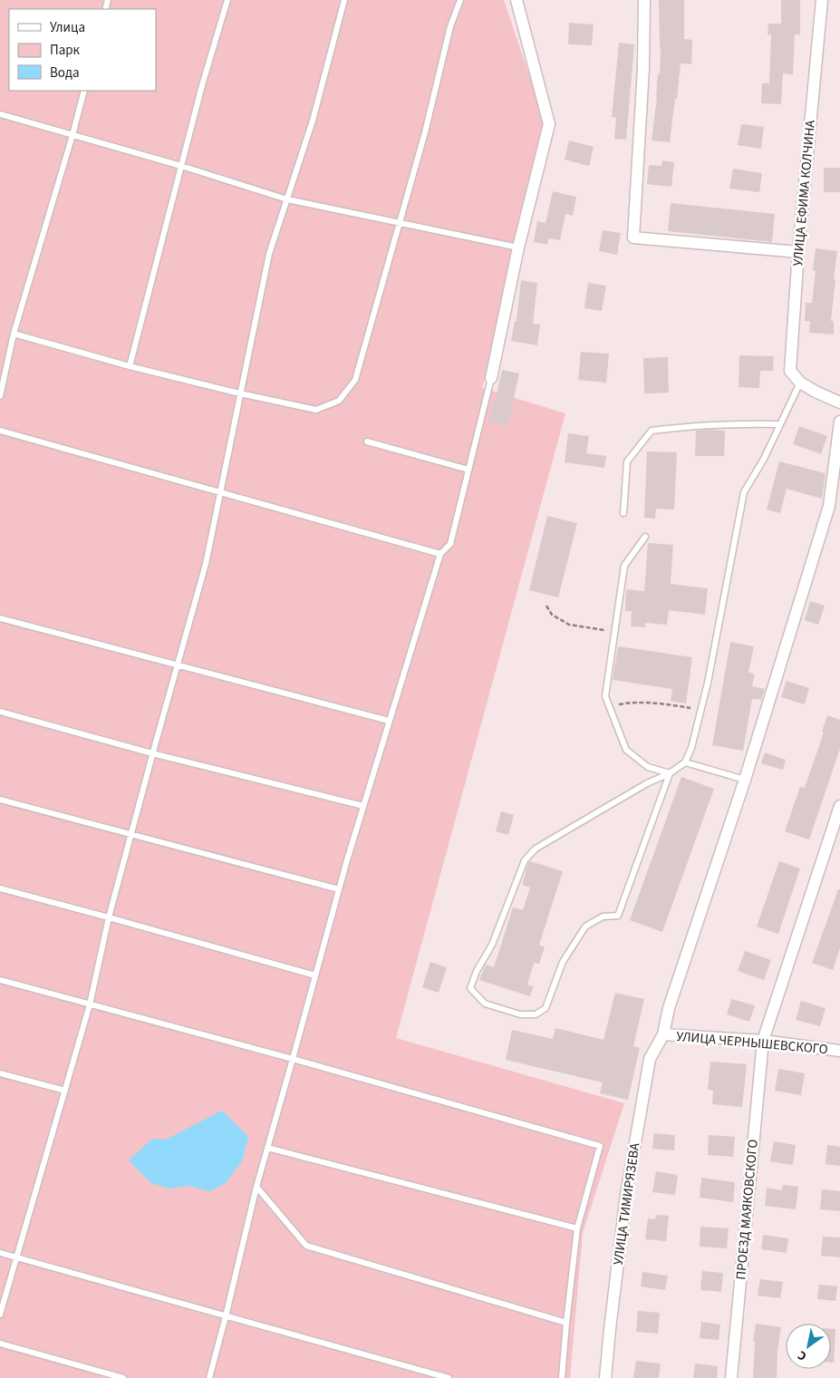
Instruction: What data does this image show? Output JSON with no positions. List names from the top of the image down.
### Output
{
  "streets": {
    "street": [
      "УЛИЦА ЕФИМА КОЛЧИНА",
      "УЛИЦА ЧЕРНЫШЕВСКОГО",
      "УЛИЦА ТИМИРЯЗЕВА",
      "ПРОЕЗД МАЯКОВСКОГО"
    ]
  },
  "crossings": [
    ["УЛИЦА ЧЕРНЫШЕВСКОГО", "УЛИЦА ТИМИРЯЗЕВА"],
    ["УЛИЦА ЧЕРНЫШЕВСКОГО", "ПРОЕЗД МАЯКОВСКОГО"]
  ],
  "legend": ["Улица", "Парк", "Вода"],
  "north": "bottom left"
}
